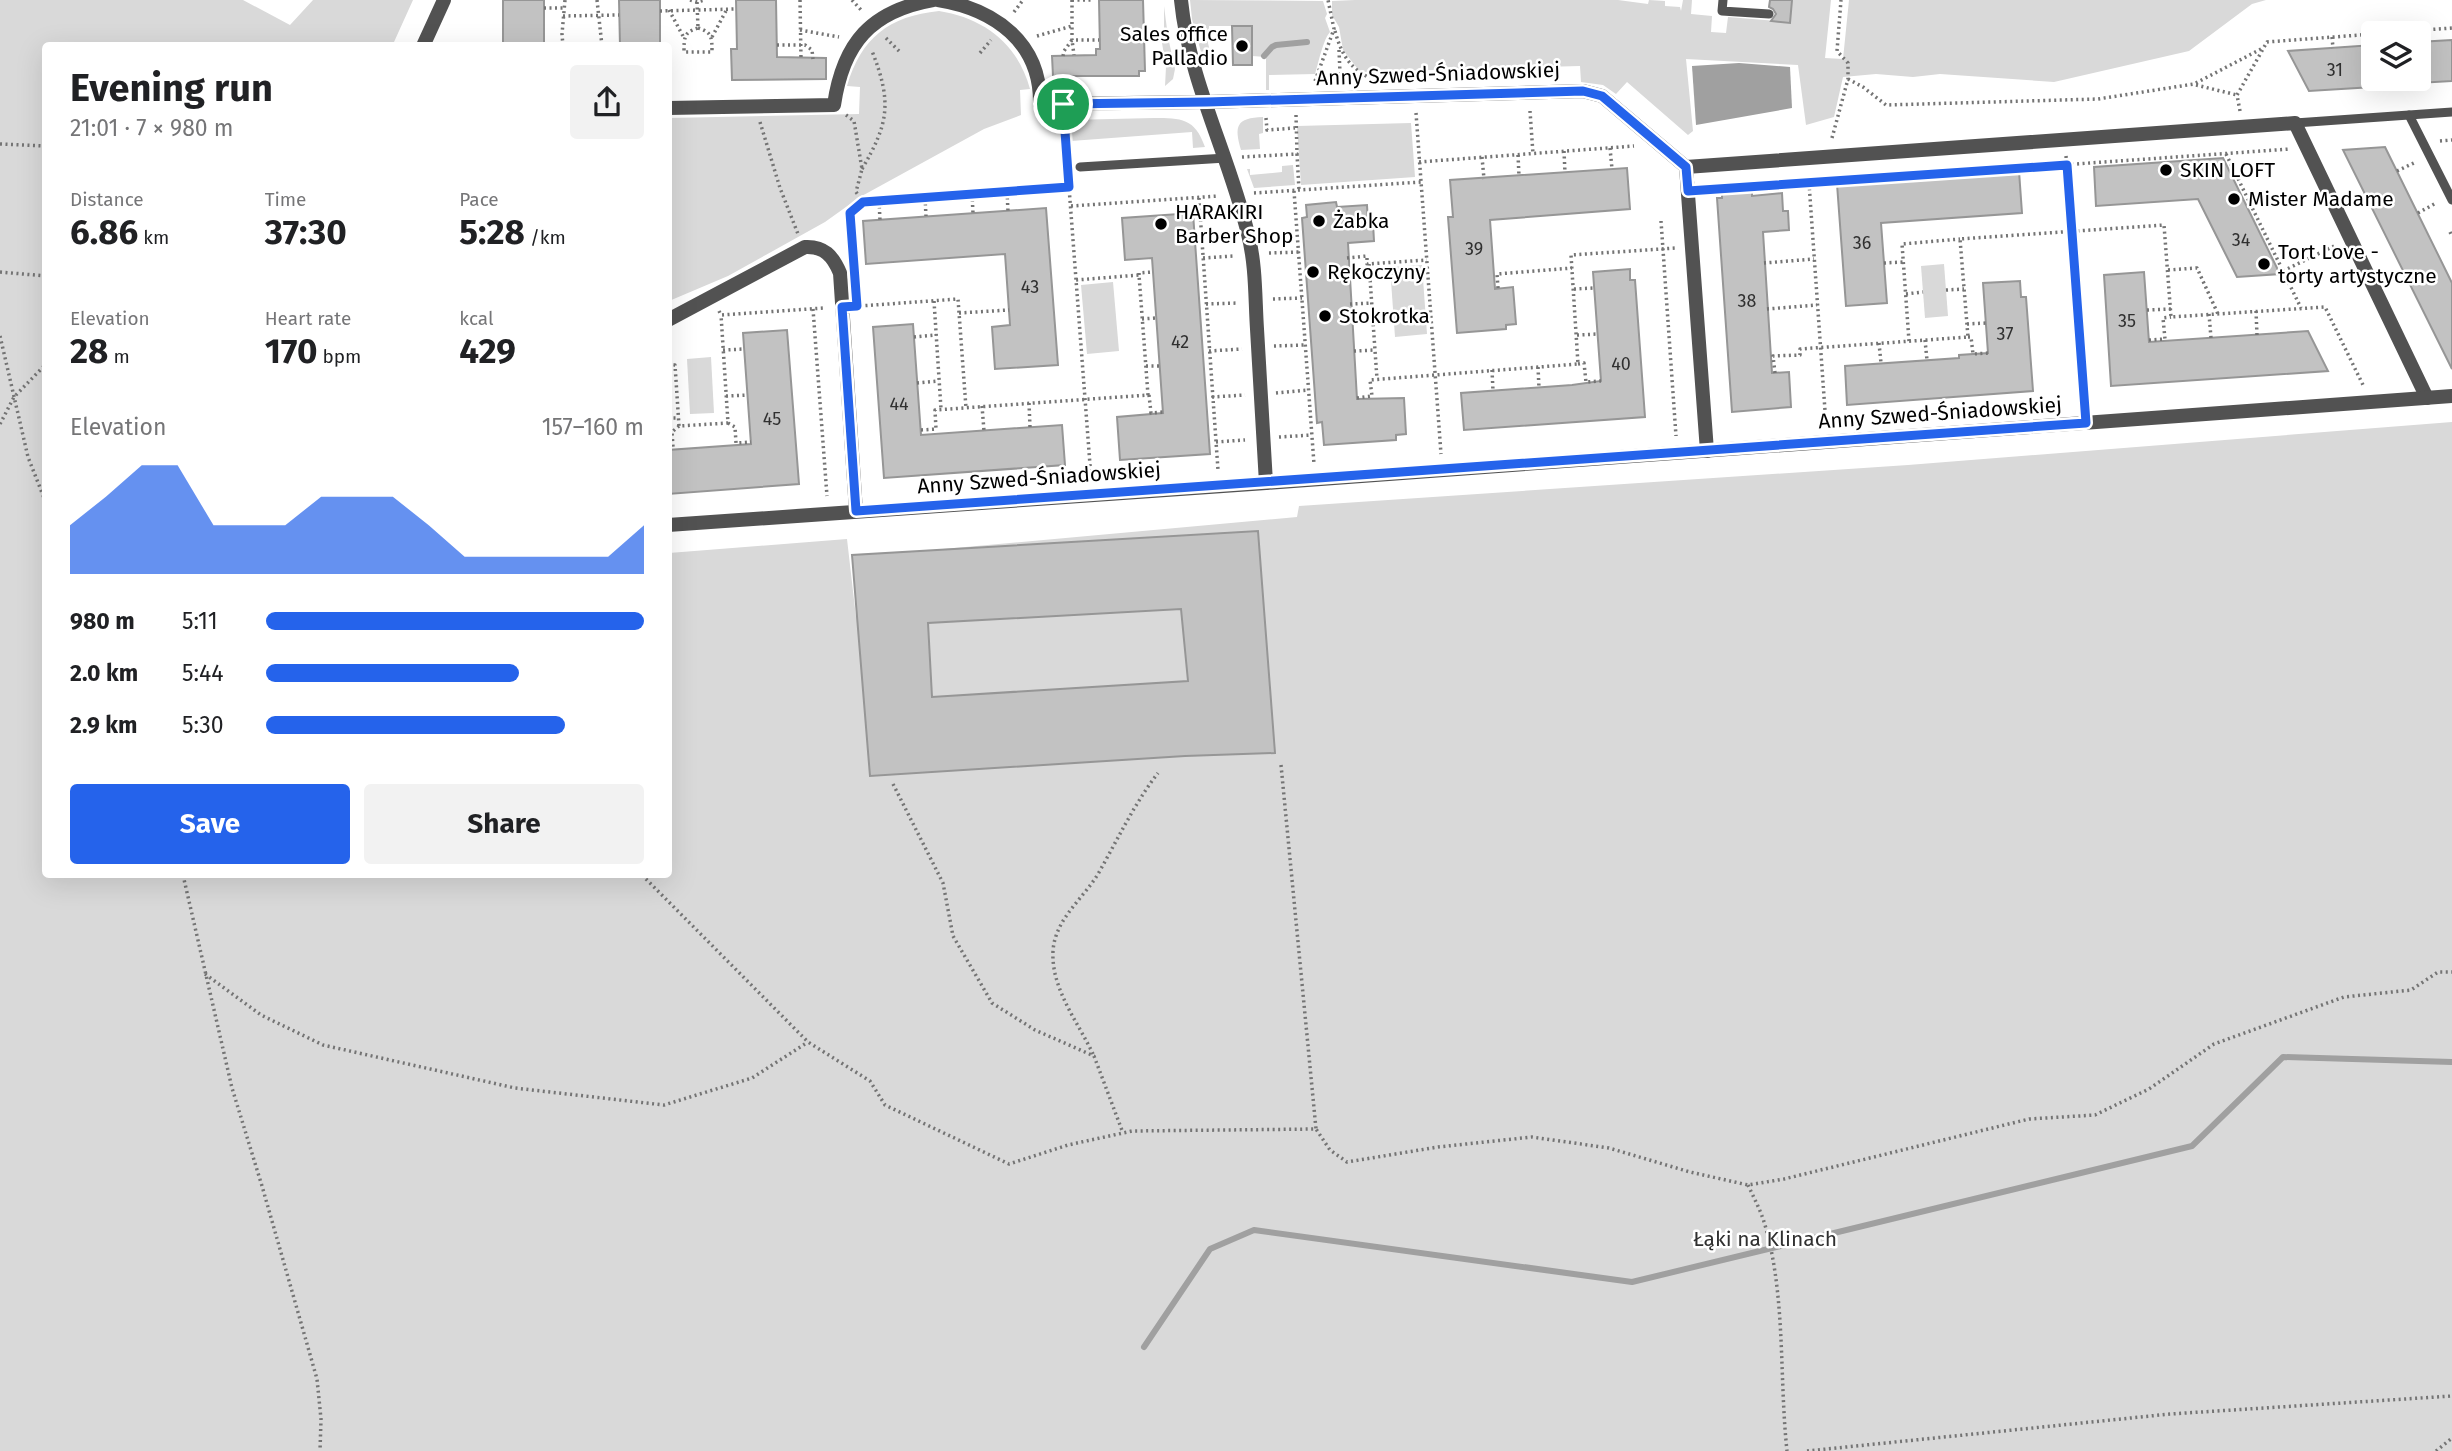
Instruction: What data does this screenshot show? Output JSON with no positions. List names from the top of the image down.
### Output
{
  "streets": {
    "street": ["Anny Szwed-Śniadowskiej"]
  },
  "parks": ["Łąki na Klinach"],
  "places": [
    "Sales office Palladio",
    "SKIN LOFT",
    "Mister Madame",
    "Żabka",
    "HARAKIRI Barber Shop",
    "Tort Love - torty artystyczne",
    "Rękoczyny",
    "Stokrotka"
  ],
  "house_numbers": [
    "31",
    "34",
    "36",
    "39",
    "43",
    "38",
    "35",
    "37",
    "42",
    "40",
    "44",
    "45"
  ],
  "page": {
    "heading": ["Evening run", "21:01 · 7 × 980 m"],
    "stats": [
      ["Distance", "6.86 km"],
      ["Time", "37:30"],
      ["Pace", "5:28 /km"],
      ["Elevation", "28 m"],
      ["Heart rate", "170 bpm"],
      ["kcal", "429"]
    ],
    "chart": ["Elevation", "157–160 m"],
    "list": [
      {
        "name": "980 m",
        "note": "5:11"
      },
      {
        "name": "2.0 km",
        "note": "5:44"
      },
      {
        "name": "2.9 km",
        "note": "5:30"
      }
    ],
    "buttons": ["Save", "Share"]
  }
}
